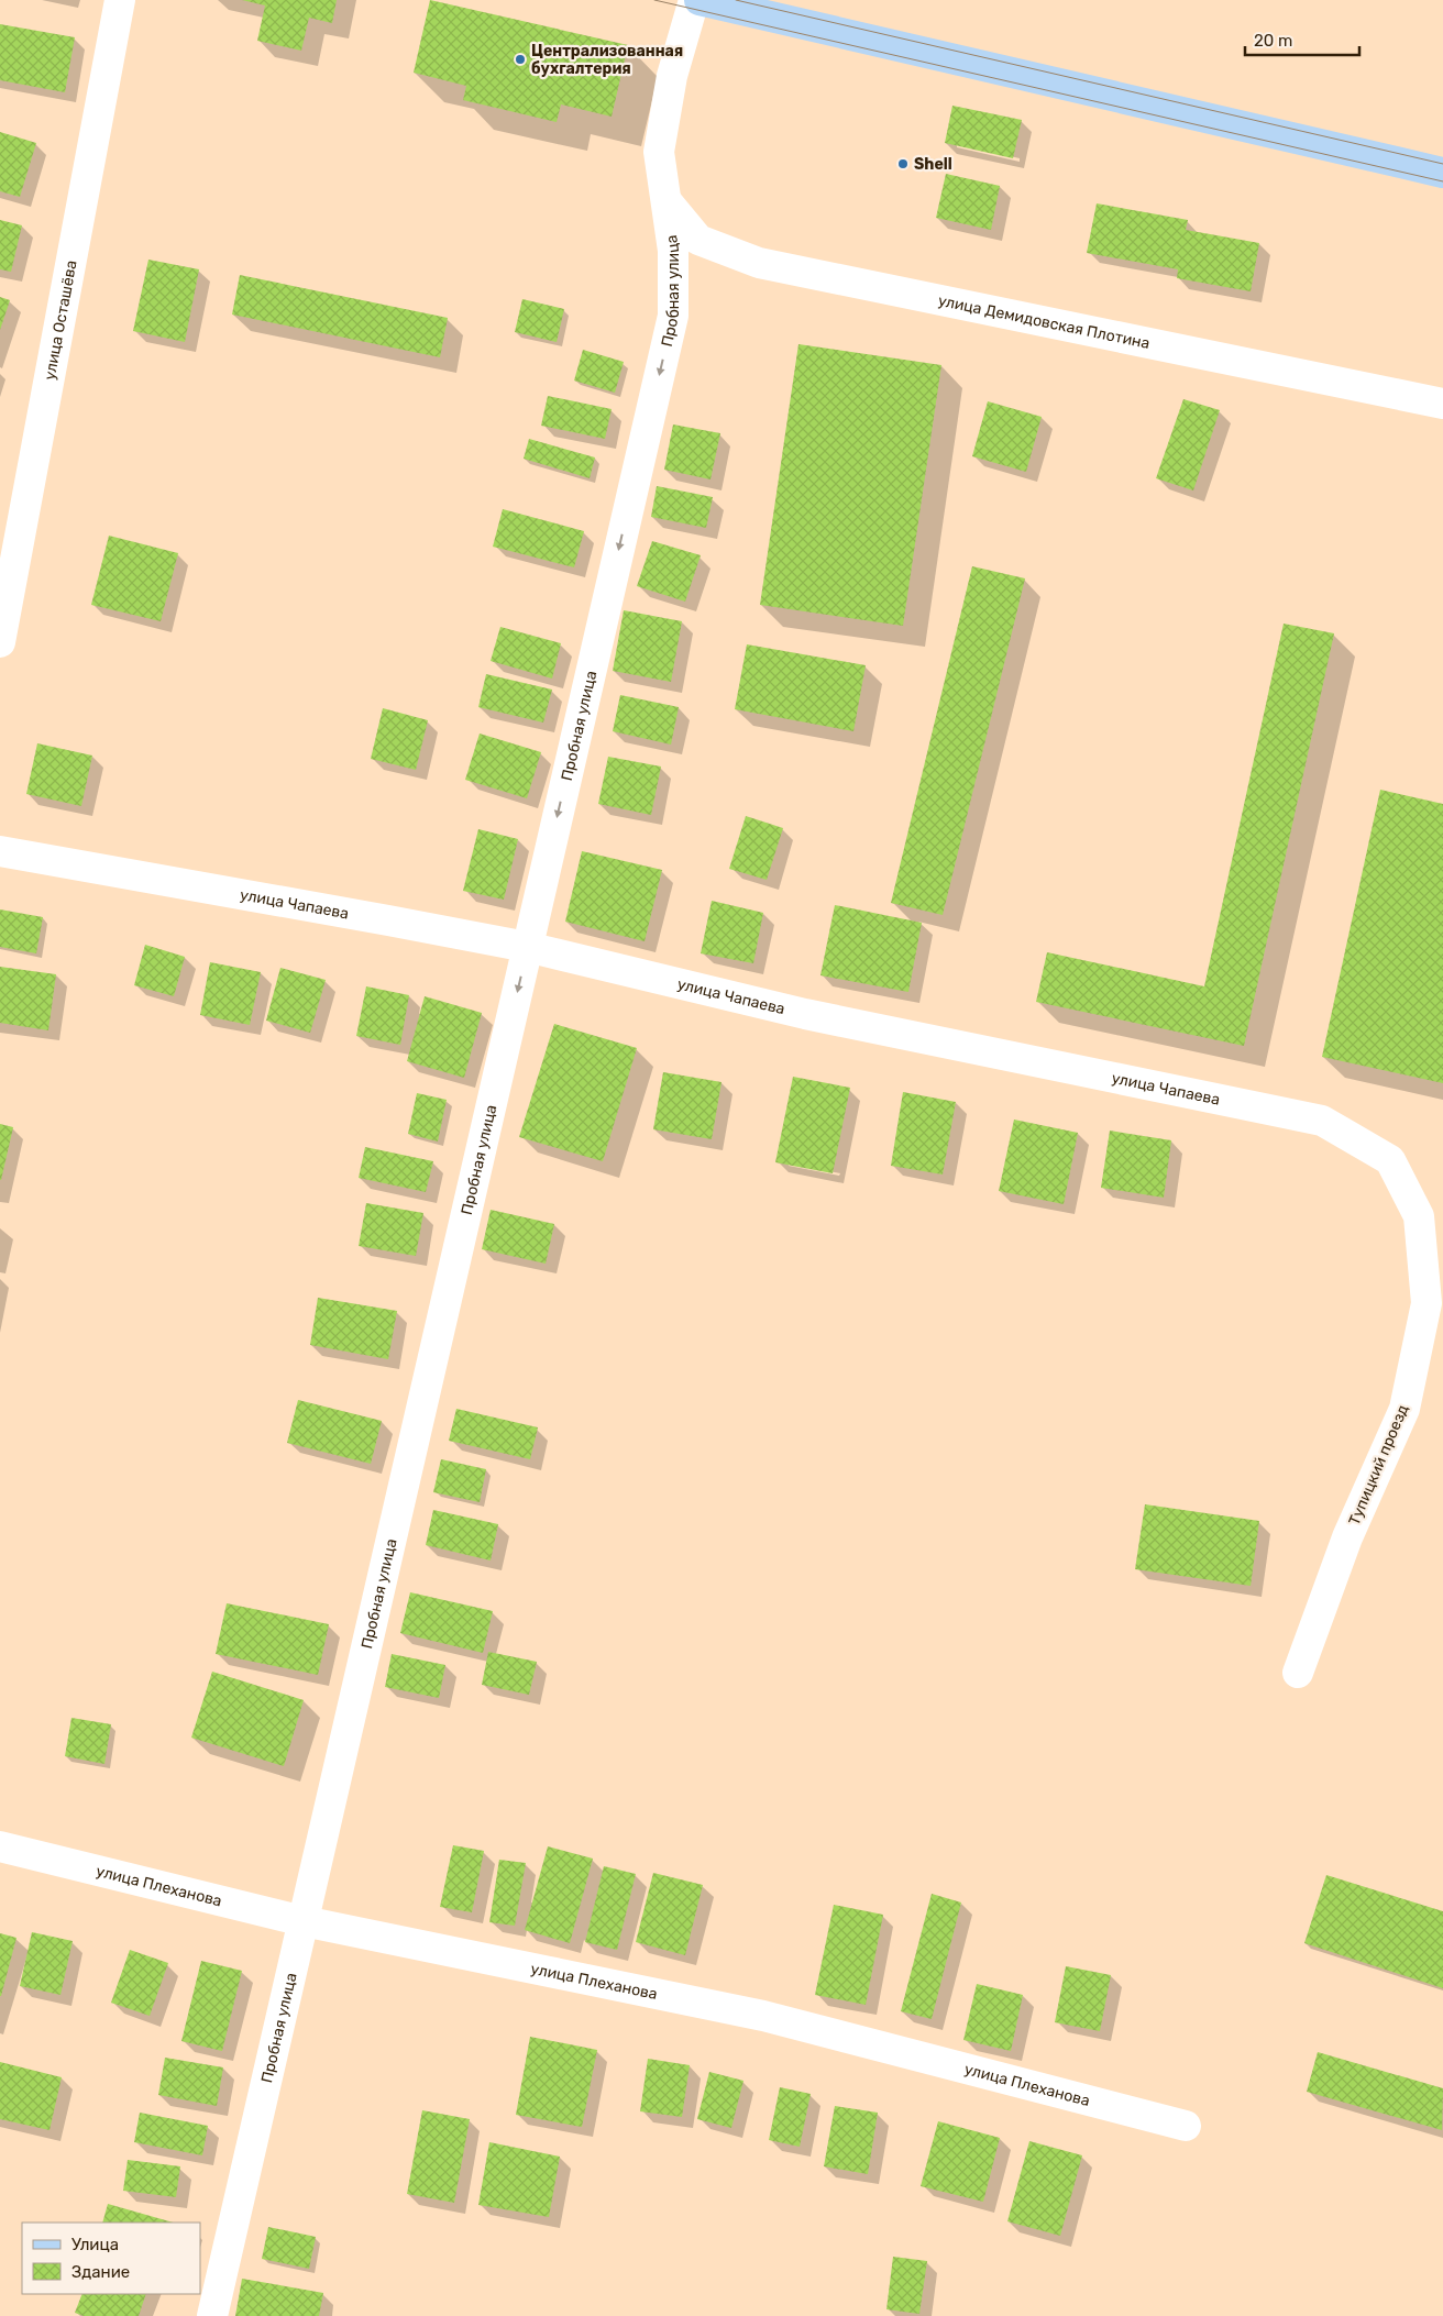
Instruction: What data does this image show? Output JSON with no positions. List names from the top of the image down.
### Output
{
  "streets": {
    "street": [
      "Пробная улица",
      "улица Осташёва",
      "улица Демидовская Плотина",
      "улица Чапаева",
      "Тупицкий проезд",
      "улица Плеханова"
    ]
  },
  "crossings": [
    ["Пробная улица", "улица Демидовская Плотина"],
    ["Пробная улица", "улица Чапаева"],
    ["Пробная улица", "улица Плеханова"],
    ["улица Чапаева", "Тупицкий проезд"]
  ],
  "one_way": ["Пробная улица"],
  "places": ["Централизованная бухгалтерия", "Shell"],
  "legend": ["Улица", "Здание"],
  "scale_bar": "20 m"
}
